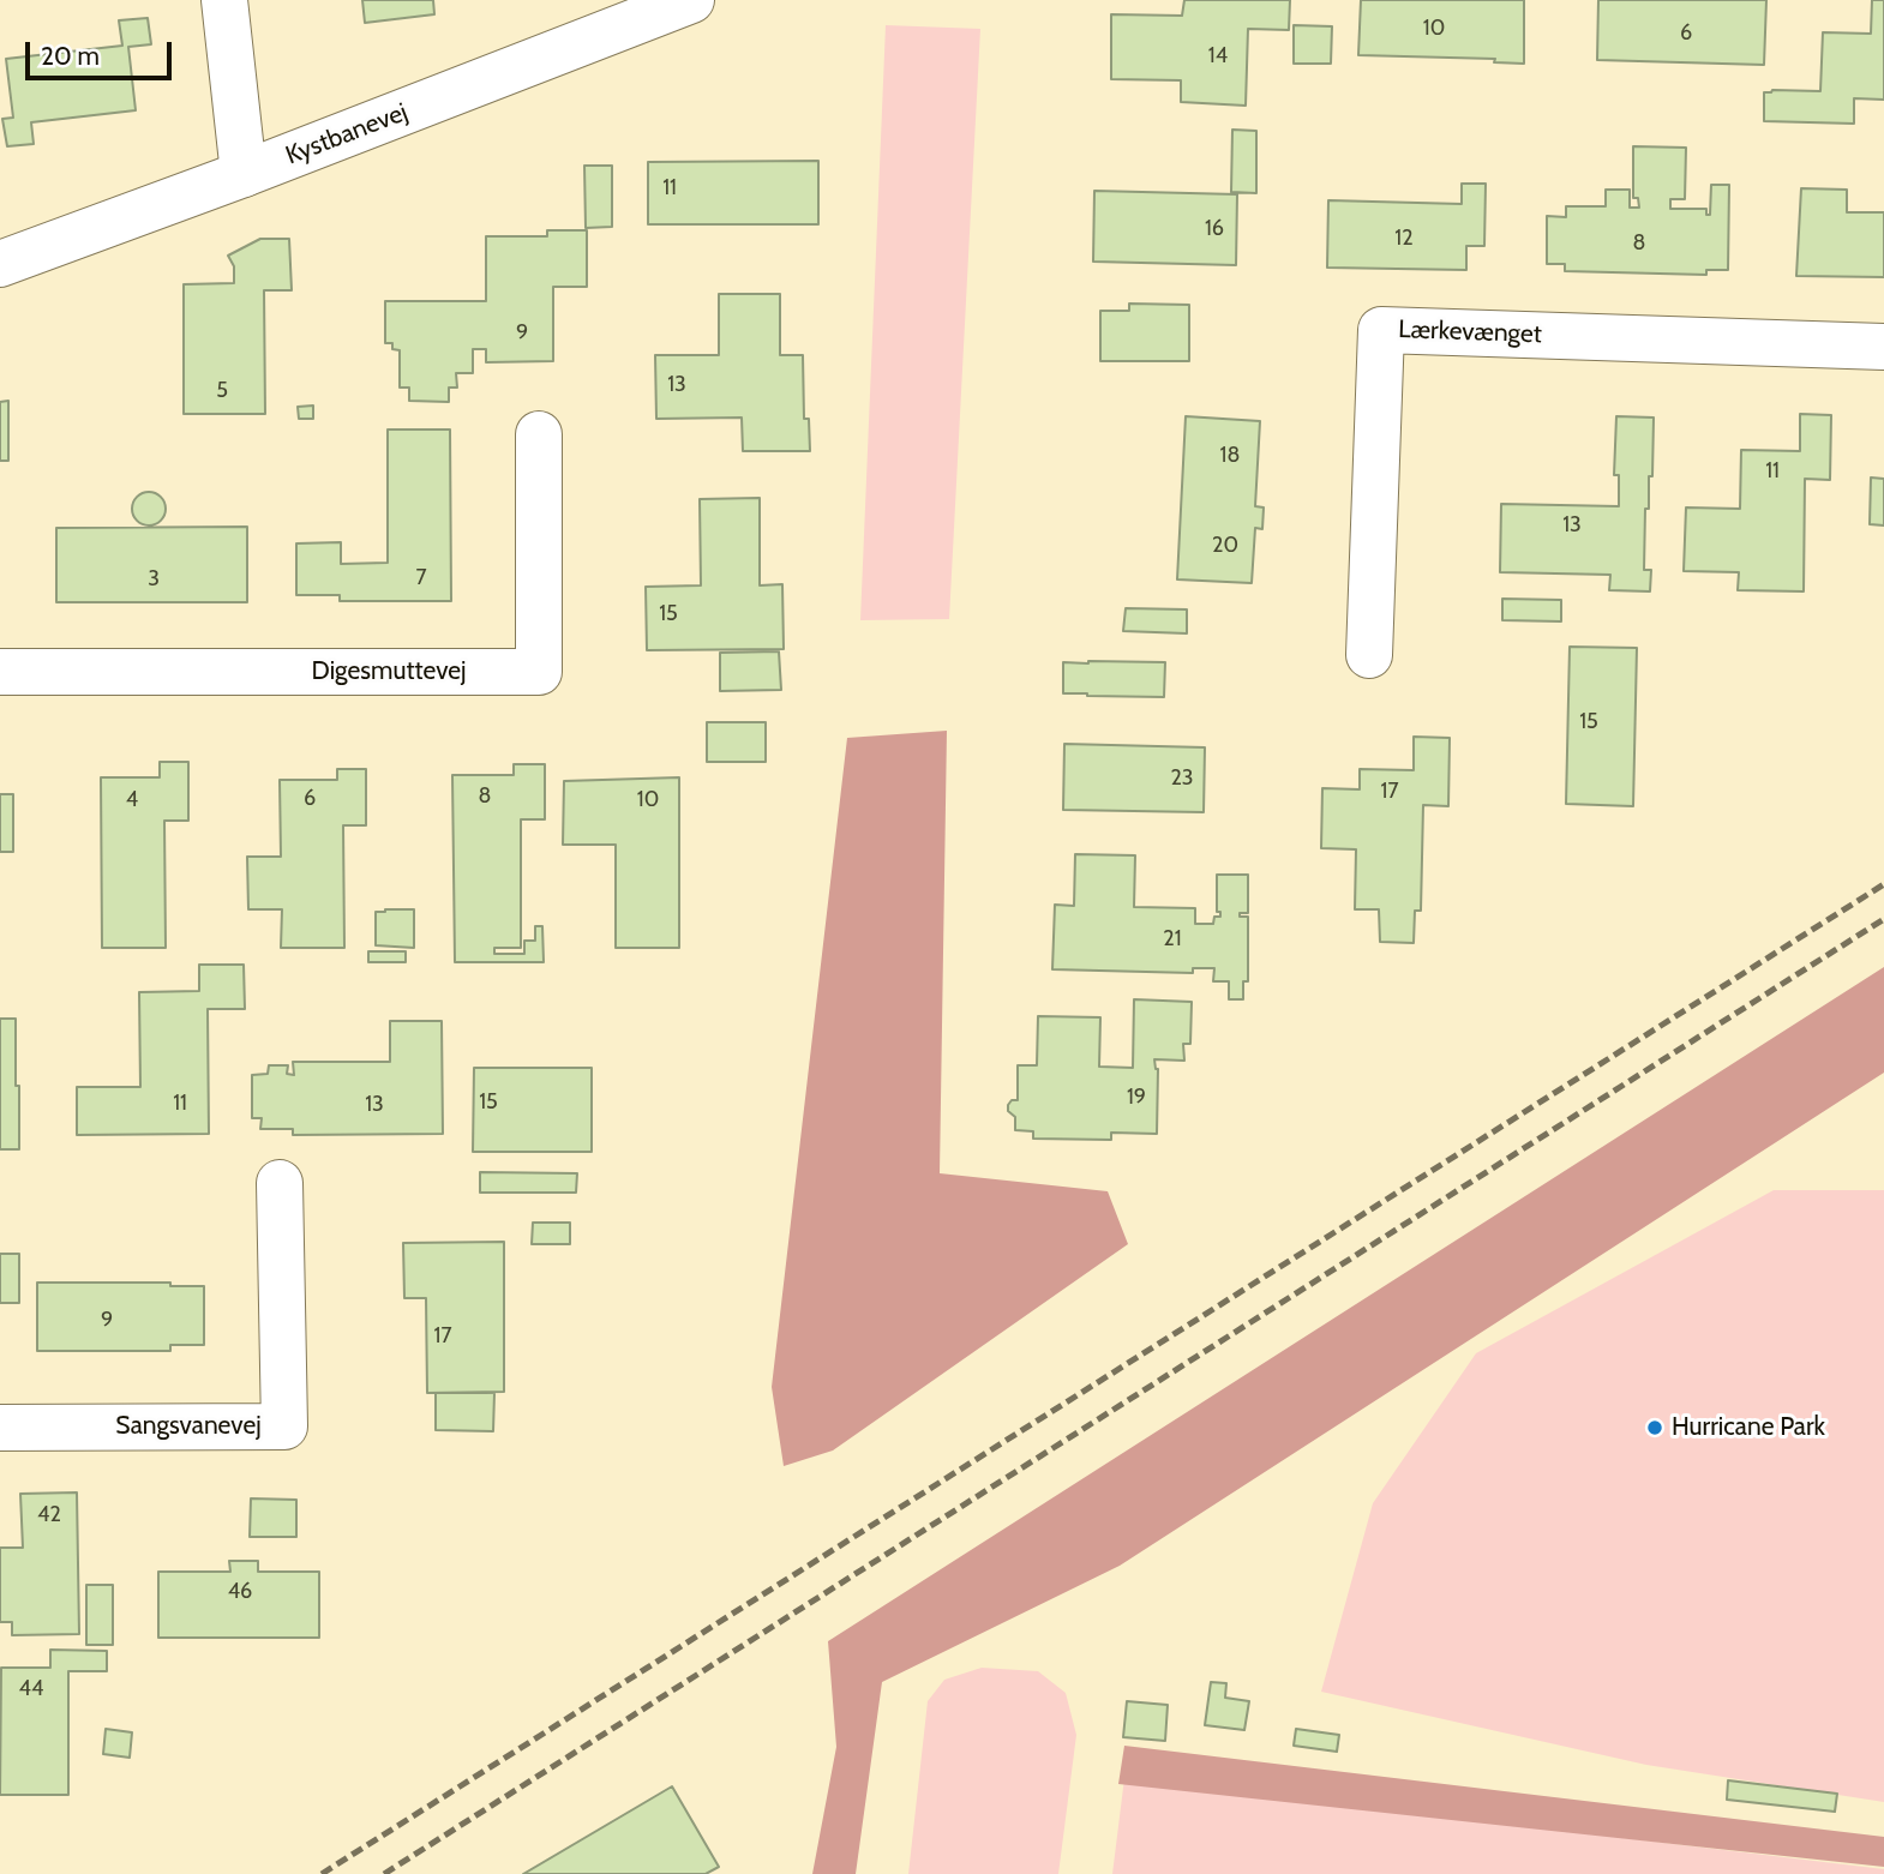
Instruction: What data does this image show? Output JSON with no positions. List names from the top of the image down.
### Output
{
  "streets": {
    "street": [
      "Kystbanevej",
      "Lærkevænget",
      "Digesmuttevej",
      "Sangsvanevej"
    ]
  },
  "places": ["Hurricane Park"],
  "house_numbers": [
    "10",
    "6",
    "14",
    "11",
    "16",
    "12",
    "8",
    "9",
    "13",
    "5",
    "18",
    "11",
    "13",
    "20",
    "7",
    "3",
    "15",
    "15",
    "23",
    "17",
    "8",
    "6",
    "4",
    "10",
    "21",
    "19",
    "15",
    "11",
    "13",
    "9",
    "17",
    "42",
    "46",
    "44"
  ],
  "scale_bar": "20 m"
}
